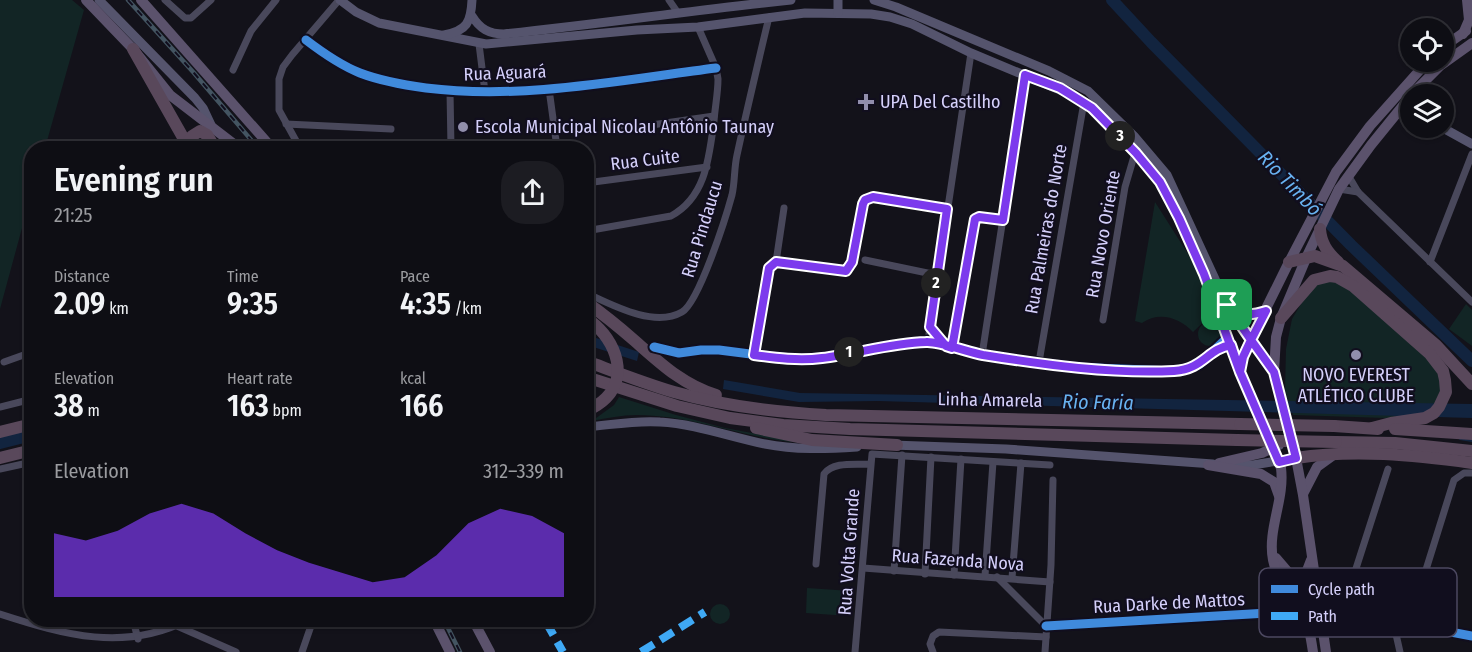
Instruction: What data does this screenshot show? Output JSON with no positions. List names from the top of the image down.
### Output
{
  "streets": {
    "highway": ["Linha Amarela"],
    "street": [
      "Rua Aguará",
      "Rua Cuite",
      "Rua Pindaucu",
      "Rua Palmeiras do Norte",
      "Rua Novo Oriente",
      "Rua Volta Grande",
      "Rua Fazenda Nova",
      "Rua Darke de Mattos"
    ]
  },
  "crossings": [
    ["Rua Volta Grande", "Rua Fazenda Nova"]
  ],
  "water": ["Rio Timbó", "Rio Faria"],
  "places": {
    "health": ["UPA Del Castilho"],
    "other": ["Escola Municipal Nicolau Antônio Taunay", "NOVO EVEREST ATLÉTICO CLUBE"]
  },
  "legend": ["Cycle path", "Path"],
  "page": {
    "pins": ["3", "2", "1"],
    "heading": ["Evening run", "21:25"],
    "stats": [
      ["Distance", "2.09 km"],
      ["Time", "9:35"],
      ["Pace", "4:35 /km"],
      ["Elevation", "38 m"],
      ["Heart rate", "163 bpm"],
      ["kcal", "166"]
    ],
    "chart": ["Elevation", "312–339 m"]
  }
}
